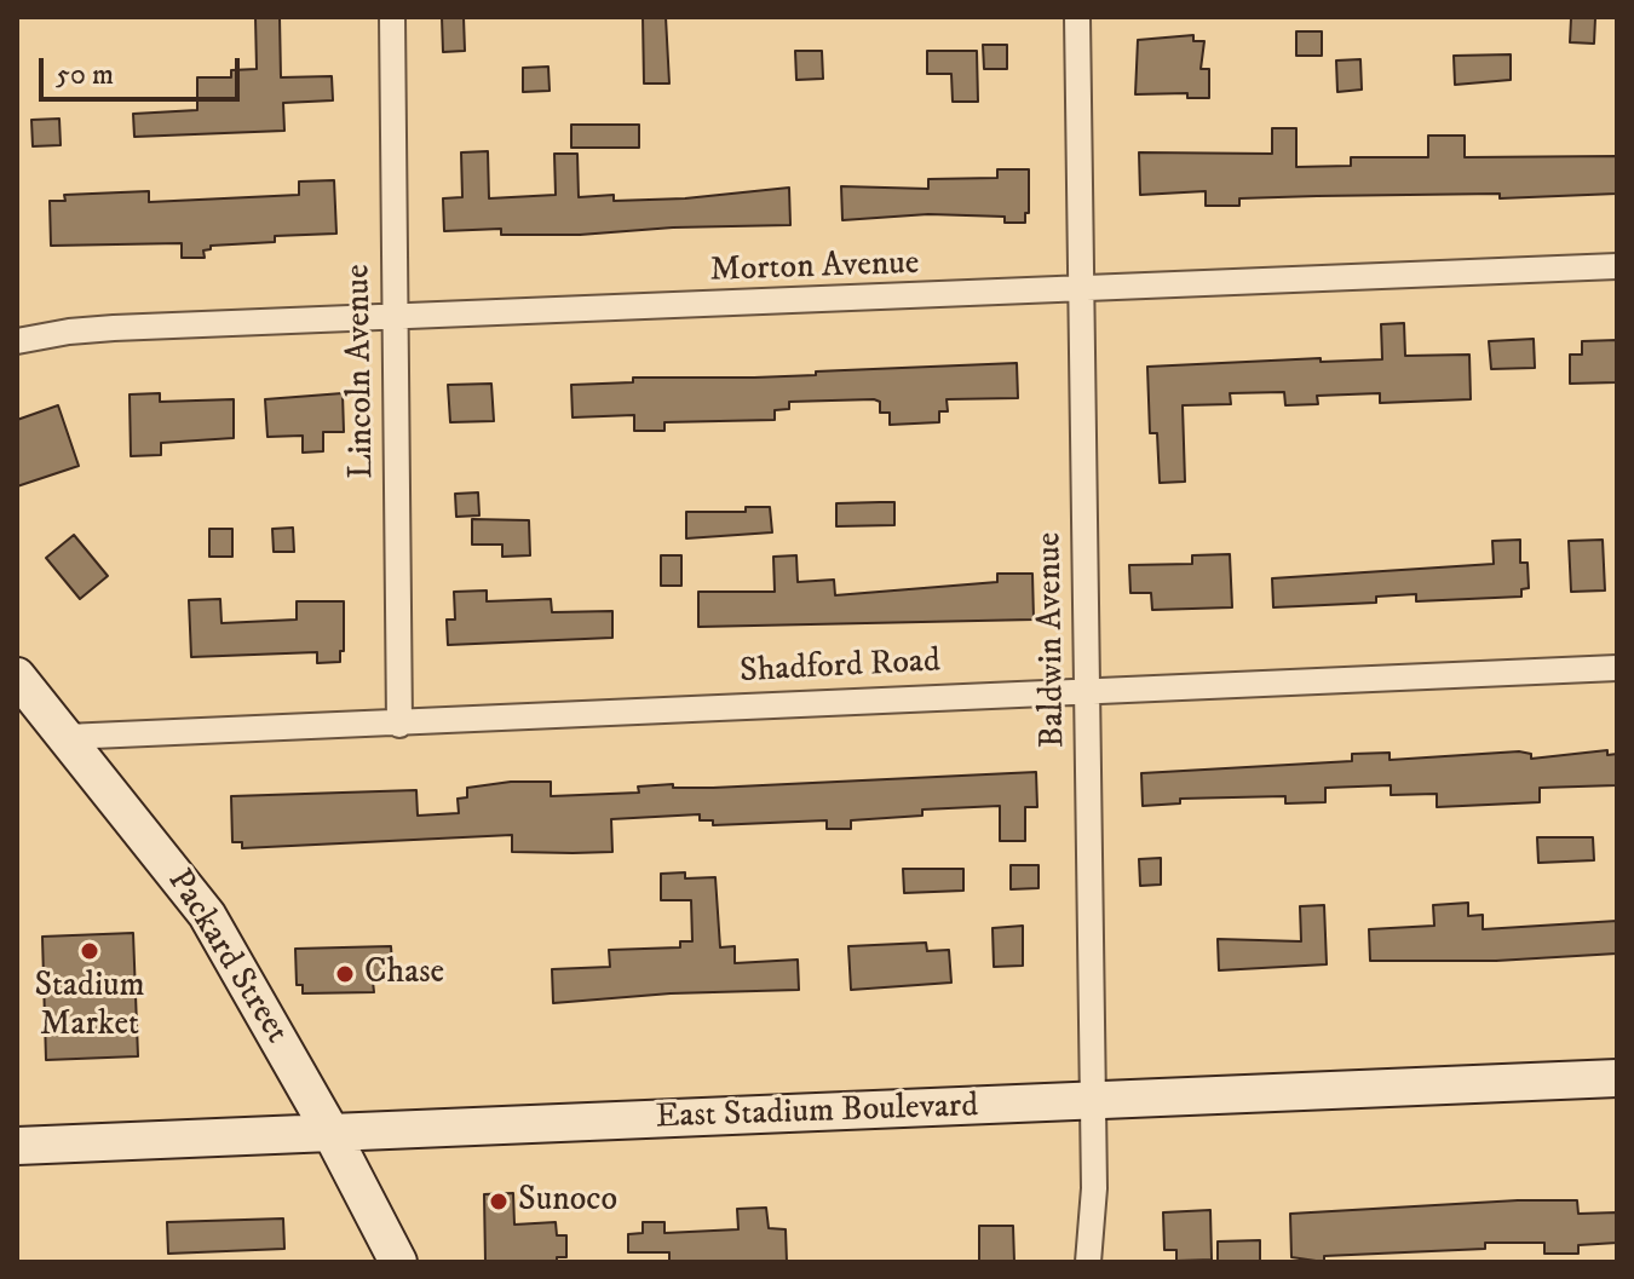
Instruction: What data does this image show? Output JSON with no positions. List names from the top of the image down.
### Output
{
  "streets": {
    "main road": ["Packard Street", "East Stadium Boulevard"],
    "street": [
      "Morton Avenue",
      "Lincoln Avenue",
      "Baldwin Avenue",
      "Shadford Road"
    ]
  },
  "crossings": [
    ["Morton Avenue", "Lincoln Avenue"],
    ["Morton Avenue", "Baldwin Avenue"],
    ["Lincoln Avenue", "Shadford Road"],
    ["Baldwin Avenue", "Shadford Road"],
    ["Baldwin Avenue", "East Stadium Boulevard"],
    ["Shadford Road", "Packard Street"],
    ["Packard Street", "East Stadium Boulevard"]
  ],
  "places": ["Stadium Market", "Chase", "Sunoco"],
  "scale_bar": "50 m"
}
